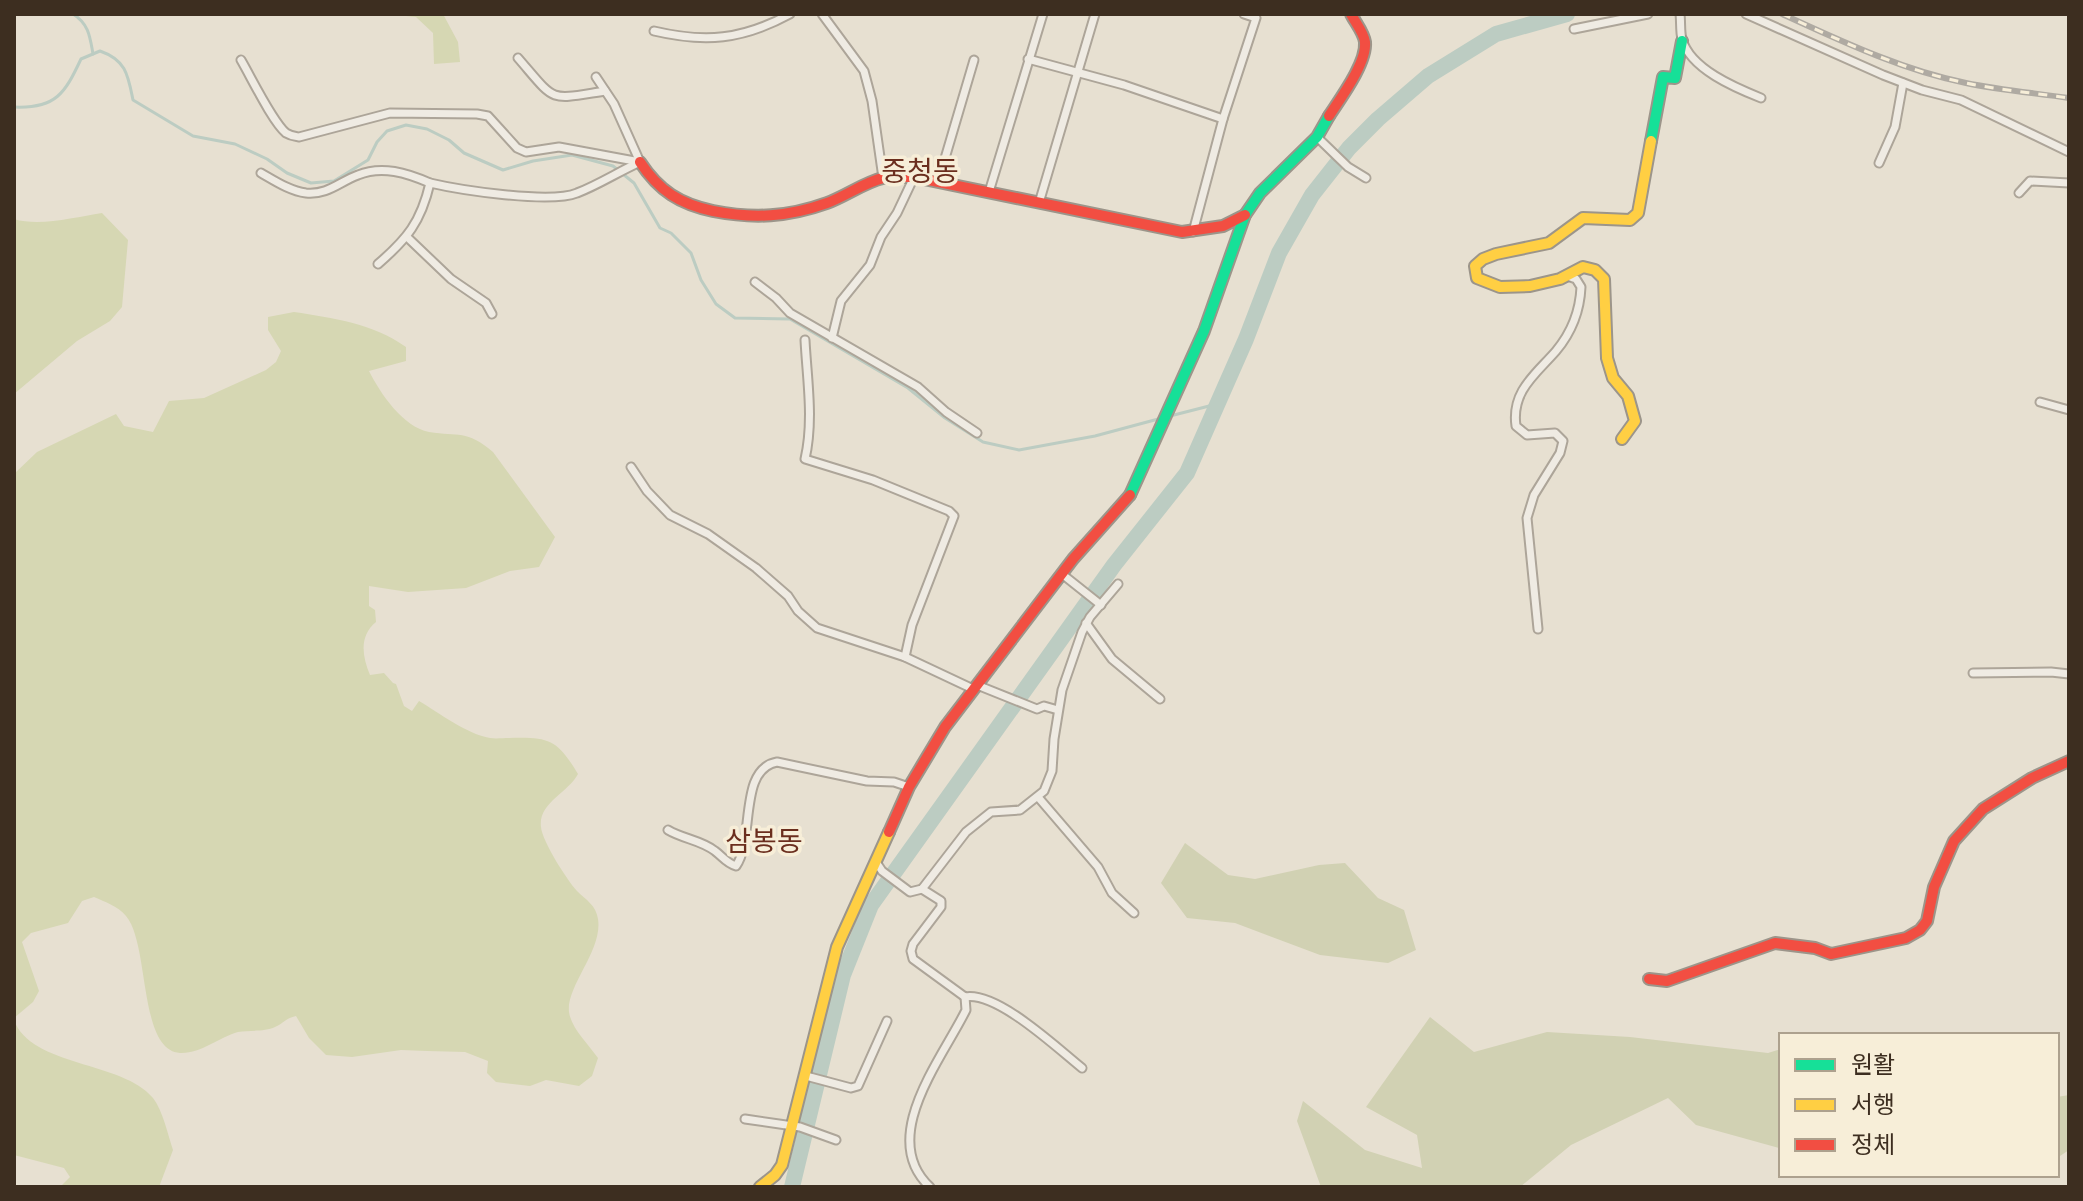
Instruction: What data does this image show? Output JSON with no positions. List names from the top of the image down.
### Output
{
  "districts": ["중청동", "삼봉동"],
  "legend": ["원활", "서행", "정체"]
}
